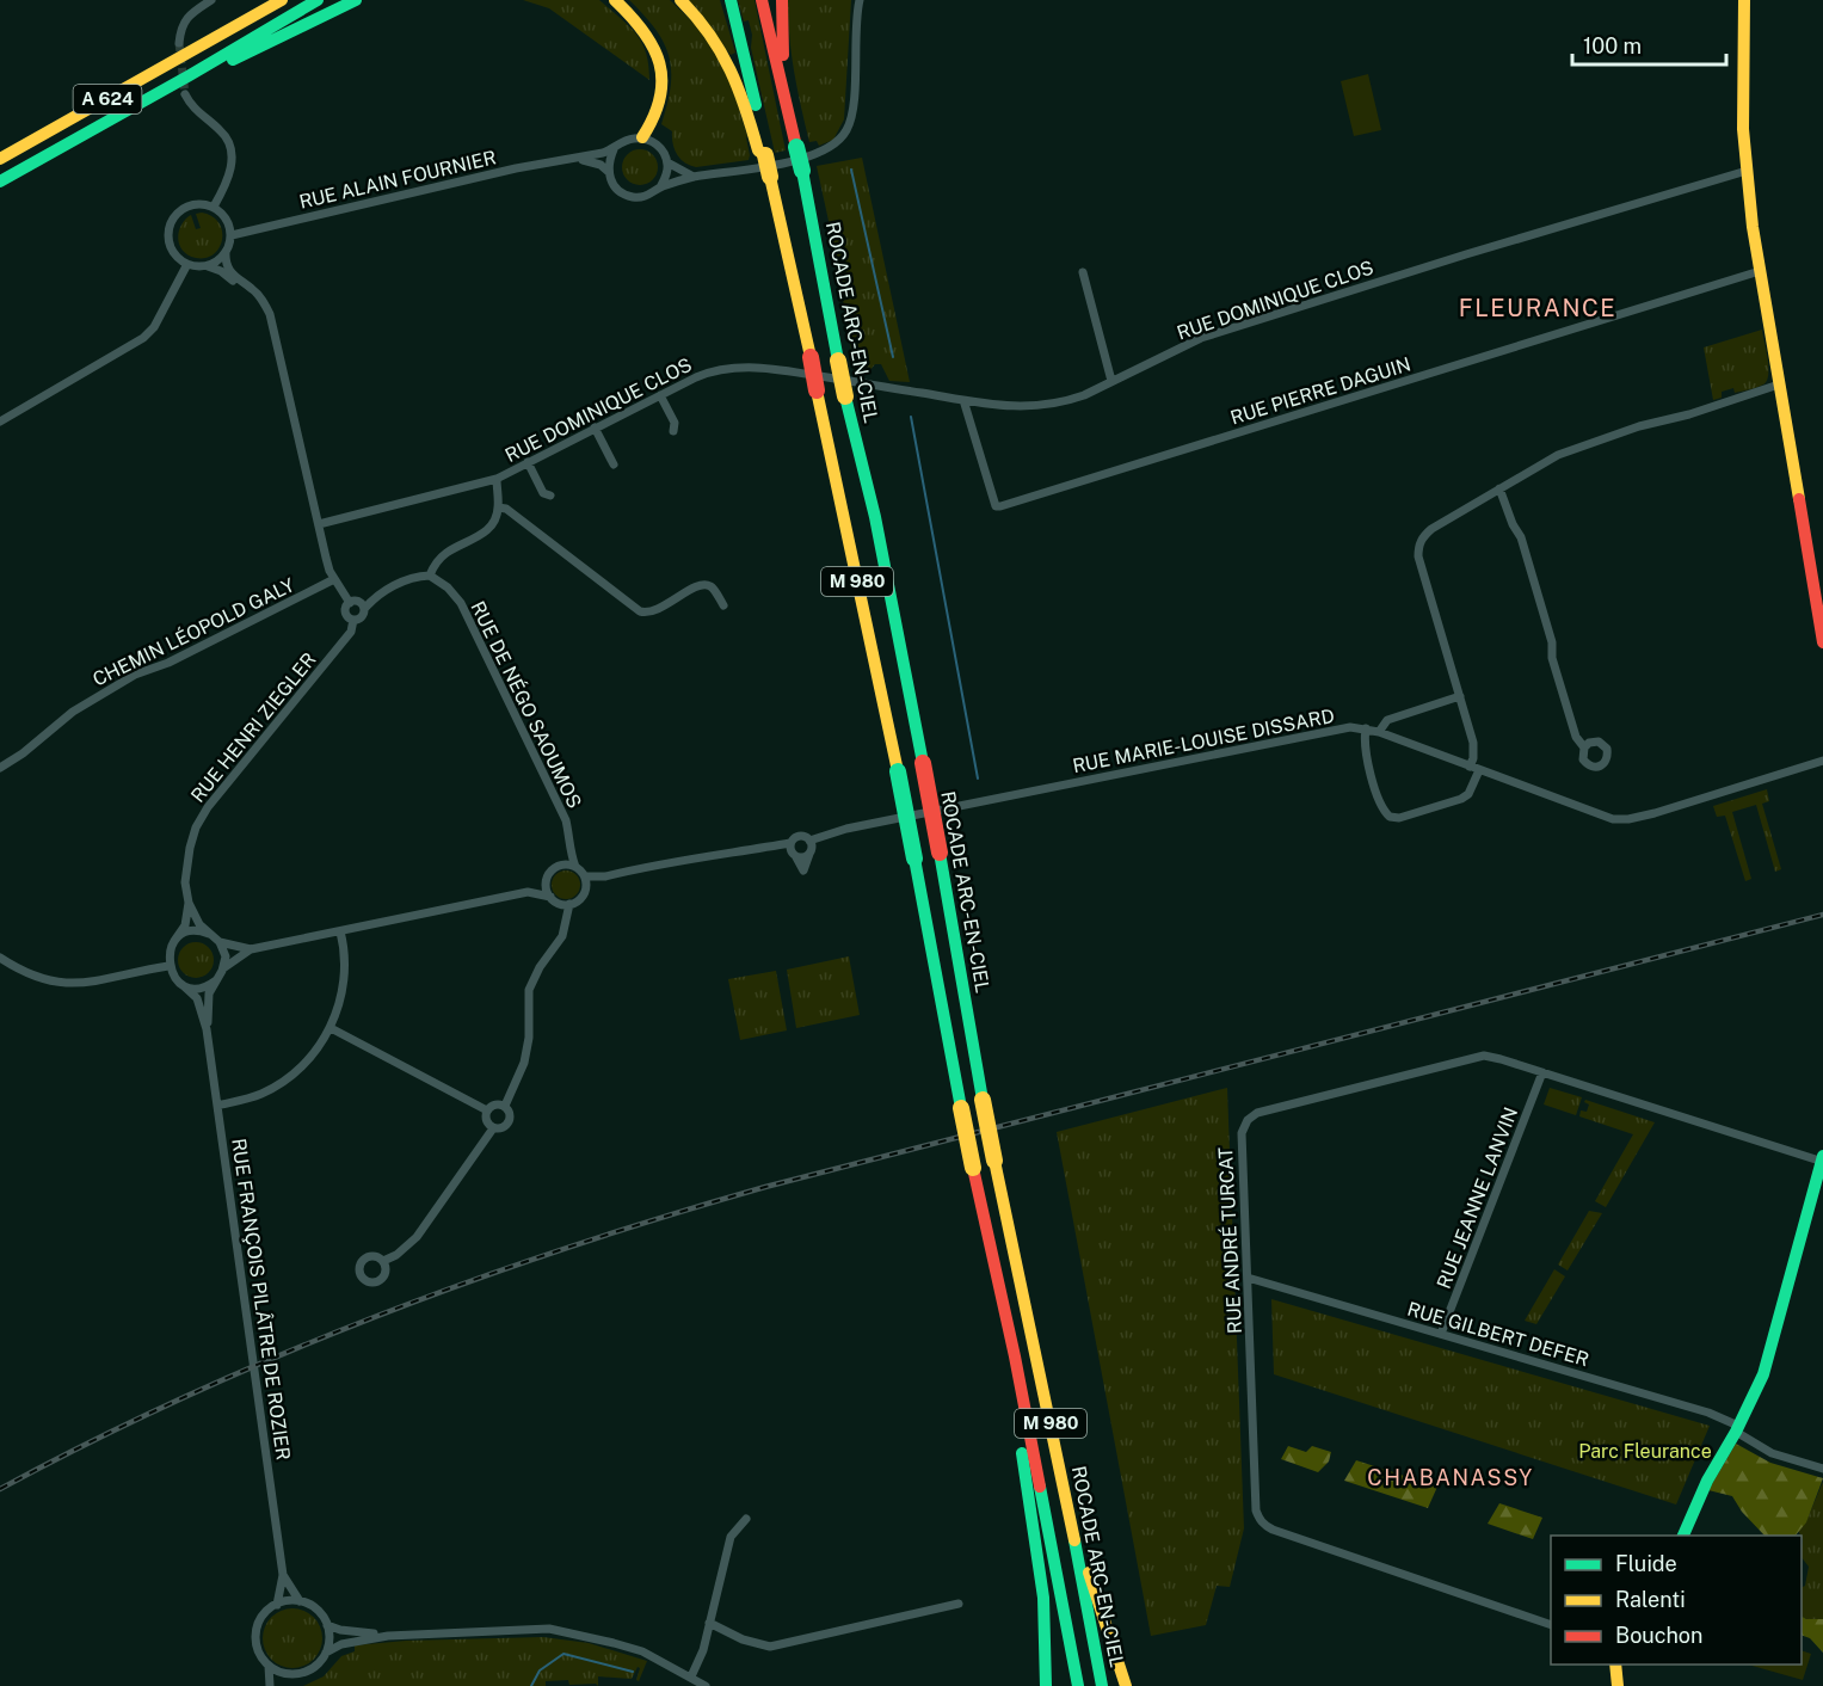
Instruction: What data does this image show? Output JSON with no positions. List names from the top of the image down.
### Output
{
  "streets": {
    "main road": ["A 624", "ROCADE ARC-EN-CIEL", "M 980"],
    "street": [
      "RUE ALAIN FOURNIER",
      "RUE DOMINIQUE CLOS",
      "RUE PIERRE DAGUIN",
      "CHEMIN LÉOPOLD GALY",
      "RUE DE NÉGO SAOUMOS",
      "RUE HENRI ZIEGLER",
      "RUE MARIE-LOUISE DISSARD",
      "RUE JEANNE LANVIN",
      "RUE ANDRÉ TURCAT",
      "RUE FRANÇOIS PILÂTRE DE ROZIER",
      "RUE GILBERT DEFER"
    ]
  },
  "crossings": [
    ["RUE DOMINIQUE CLOS", "RUE PIERRE DAGUIN"],
    ["ROCADE ARC-EN-CIEL", "M 980"],
    ["RUE HENRI ZIEGLER", "RUE FRANÇOIS PILÂTRE DE ROZIER"],
    ["RUE JEANNE LANVIN", "RUE ANDRÉ TURCAT"],
    ["RUE JEANNE LANVIN", "RUE GILBERT DEFER"],
    ["RUE ANDRÉ TURCAT", "RUE GILBERT DEFER"]
  ],
  "districts": ["FLEURANCE", "CHABANASSY"],
  "parks": ["Parc Fleurance"],
  "legend": ["Fluide", "Ralenti", "Bouchon"],
  "scale_bar": "100 m"
}
